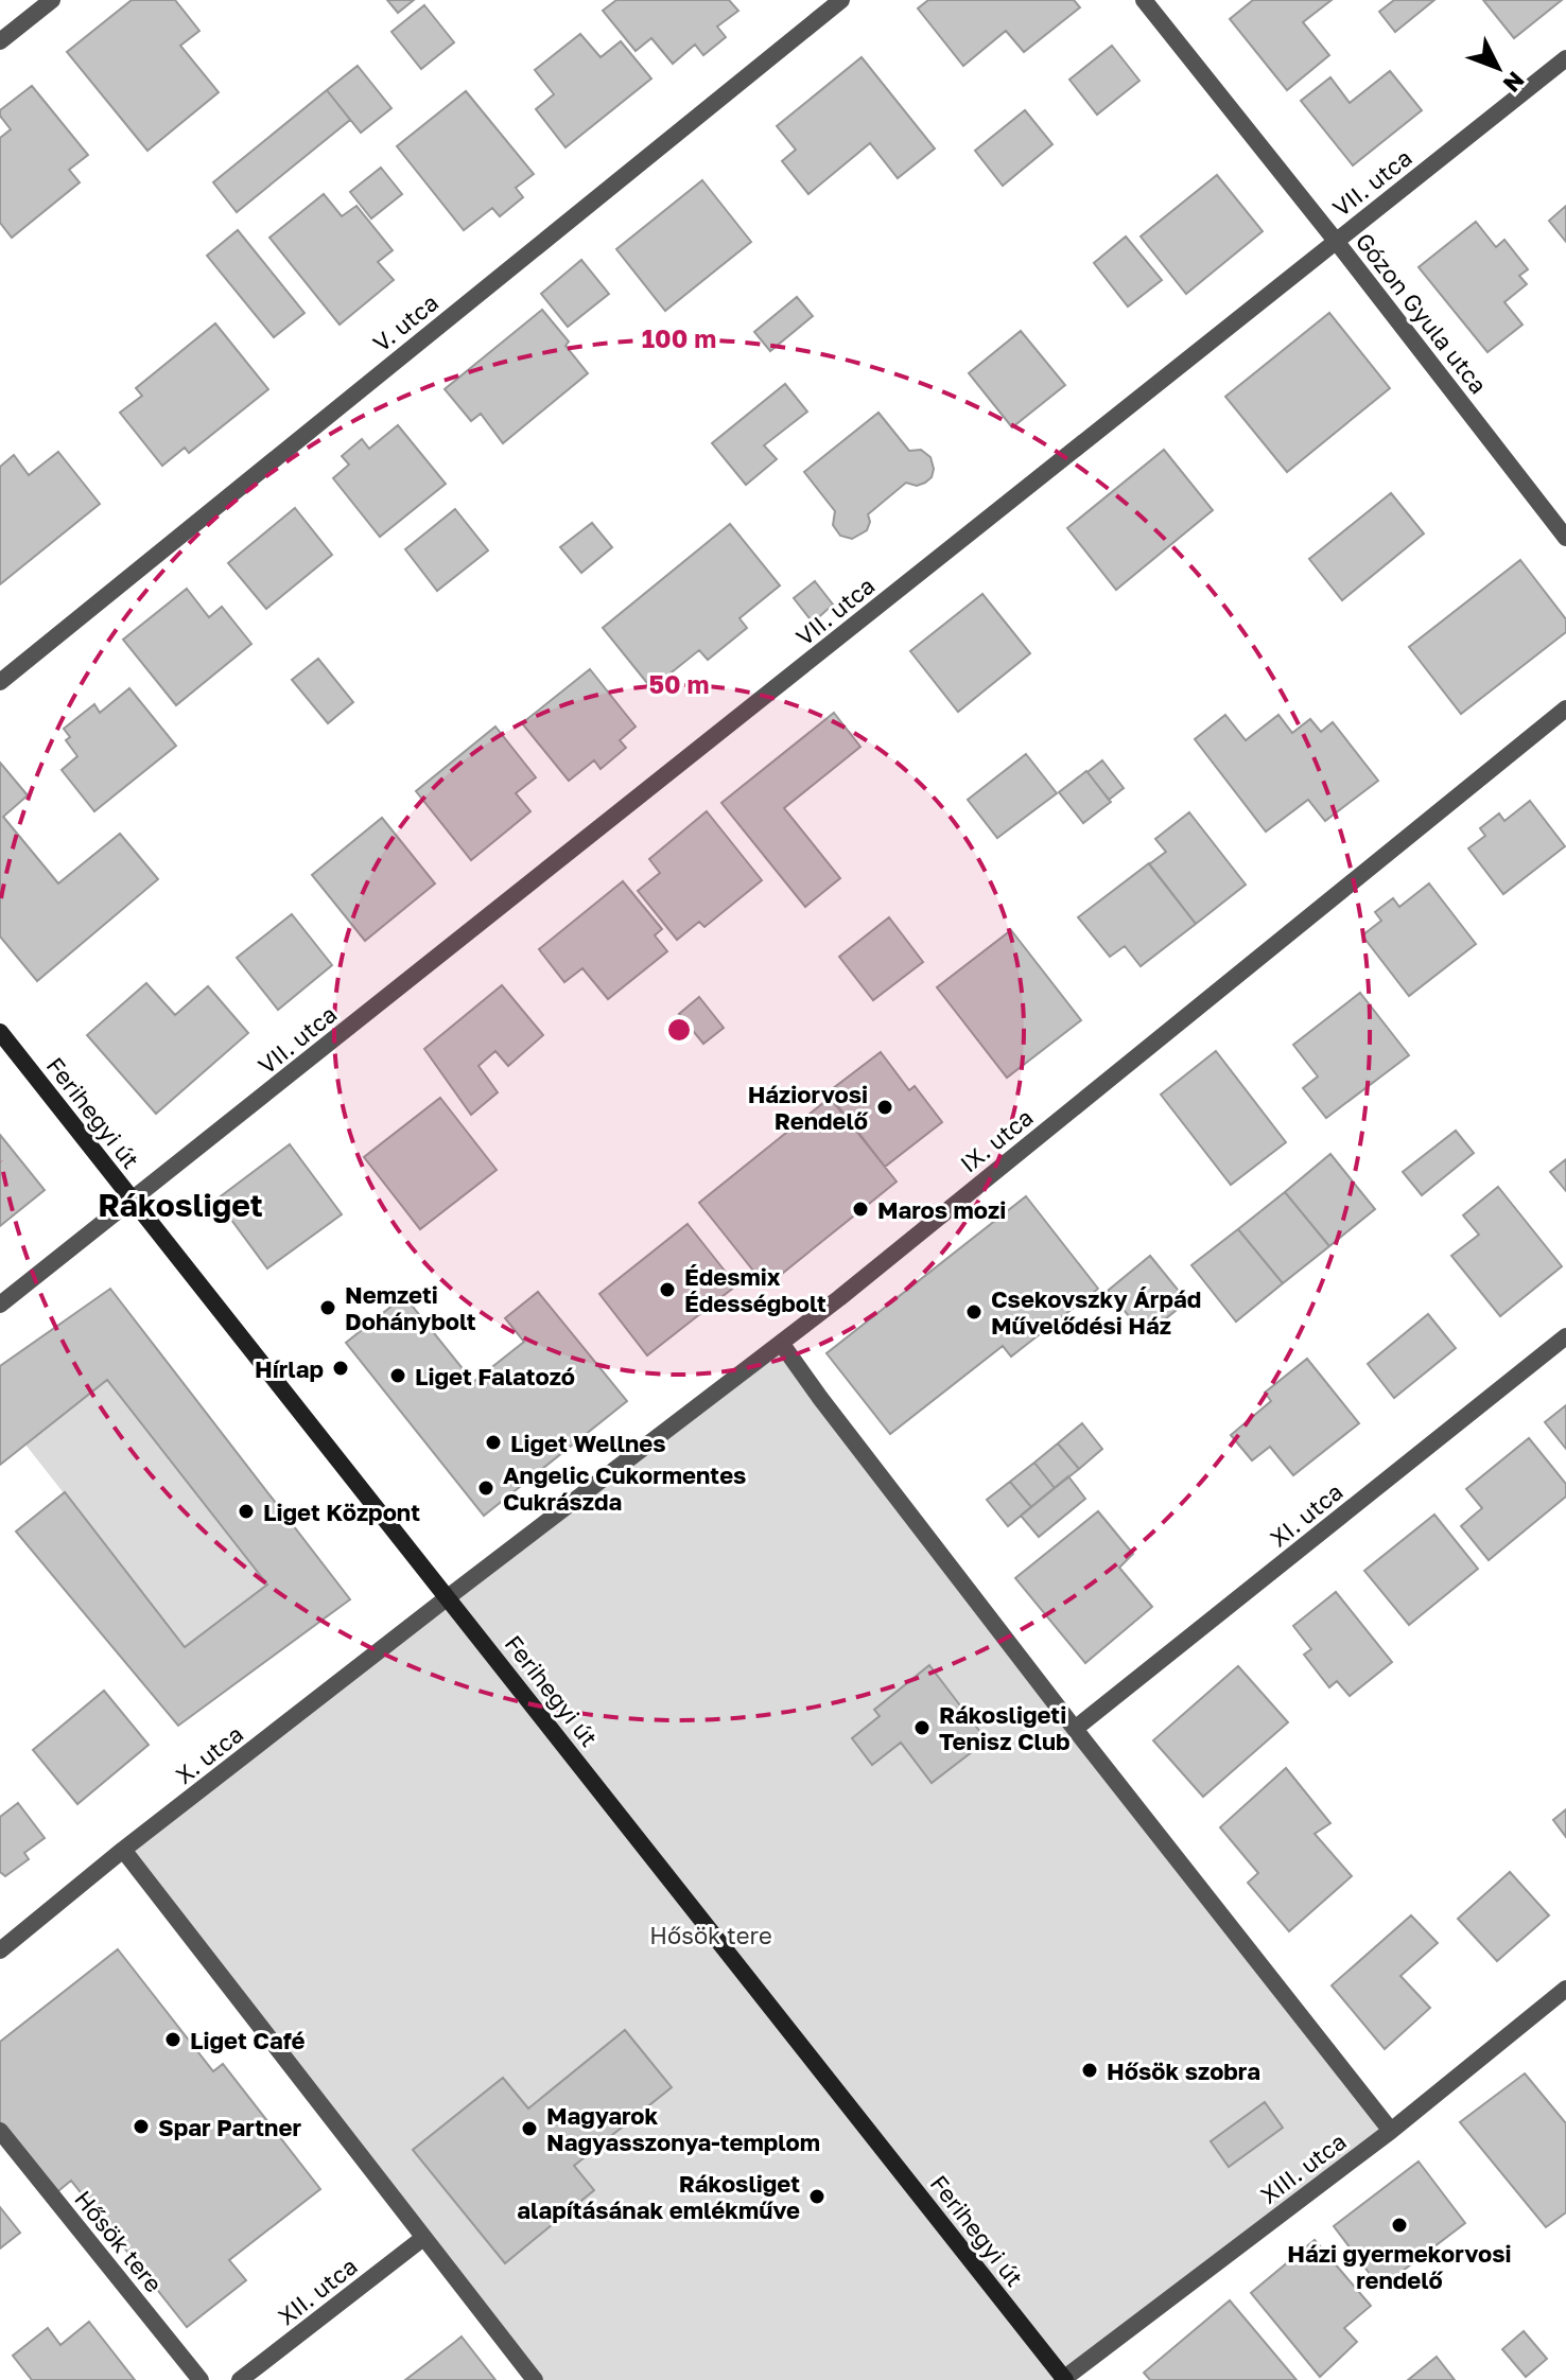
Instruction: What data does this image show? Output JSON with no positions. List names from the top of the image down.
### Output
{
  "streets": {
    "street": [
      "VII. utca",
      "Gózon Gyula utca",
      "V. utca",
      "Ferihegyi út",
      "IX. utca",
      "XI. utca",
      "X. utca",
      "XIII. utca",
      "Hősök tere",
      "XII. utca"
    ]
  },
  "crossings": [
    ["VII. utca", "Gózon Gyula utca"],
    ["VII. utca", "Ferihegyi út"],
    ["Ferihegyi út", "IX. utca"],
    ["Ferihegyi út", "X. utca"],
    ["Ferihegyi út", "XIII. utca"],
    ["IX. utca", "X. utca"]
  ],
  "districts": ["Rákosliget"],
  "parks": ["Hősök tere"],
  "places": [
    "Háziorvosi Rendelő",
    "Maros mozi",
    "Édesmix Édességbolt",
    "Nemzeti Dohánybolt",
    "Csekovszky Árpád Művelődési Ház",
    "Hírlap",
    "Liget Falatozó",
    "Liget Wellnes",
    "Angelic Cukormentes Cukrászda",
    "Liget Központ",
    "Rákosligeti Tenisz Club",
    "Liget Café",
    "Hősök szobra",
    "Spar Partner",
    "Magyarok Nagyasszonya-templom",
    "Rákosliget alapításának emlékműve",
    "Házi gyermekorvosi rendelő"
  ],
  "north": "bottom right",
  "rings": ["100 m", "50 m"]
}
